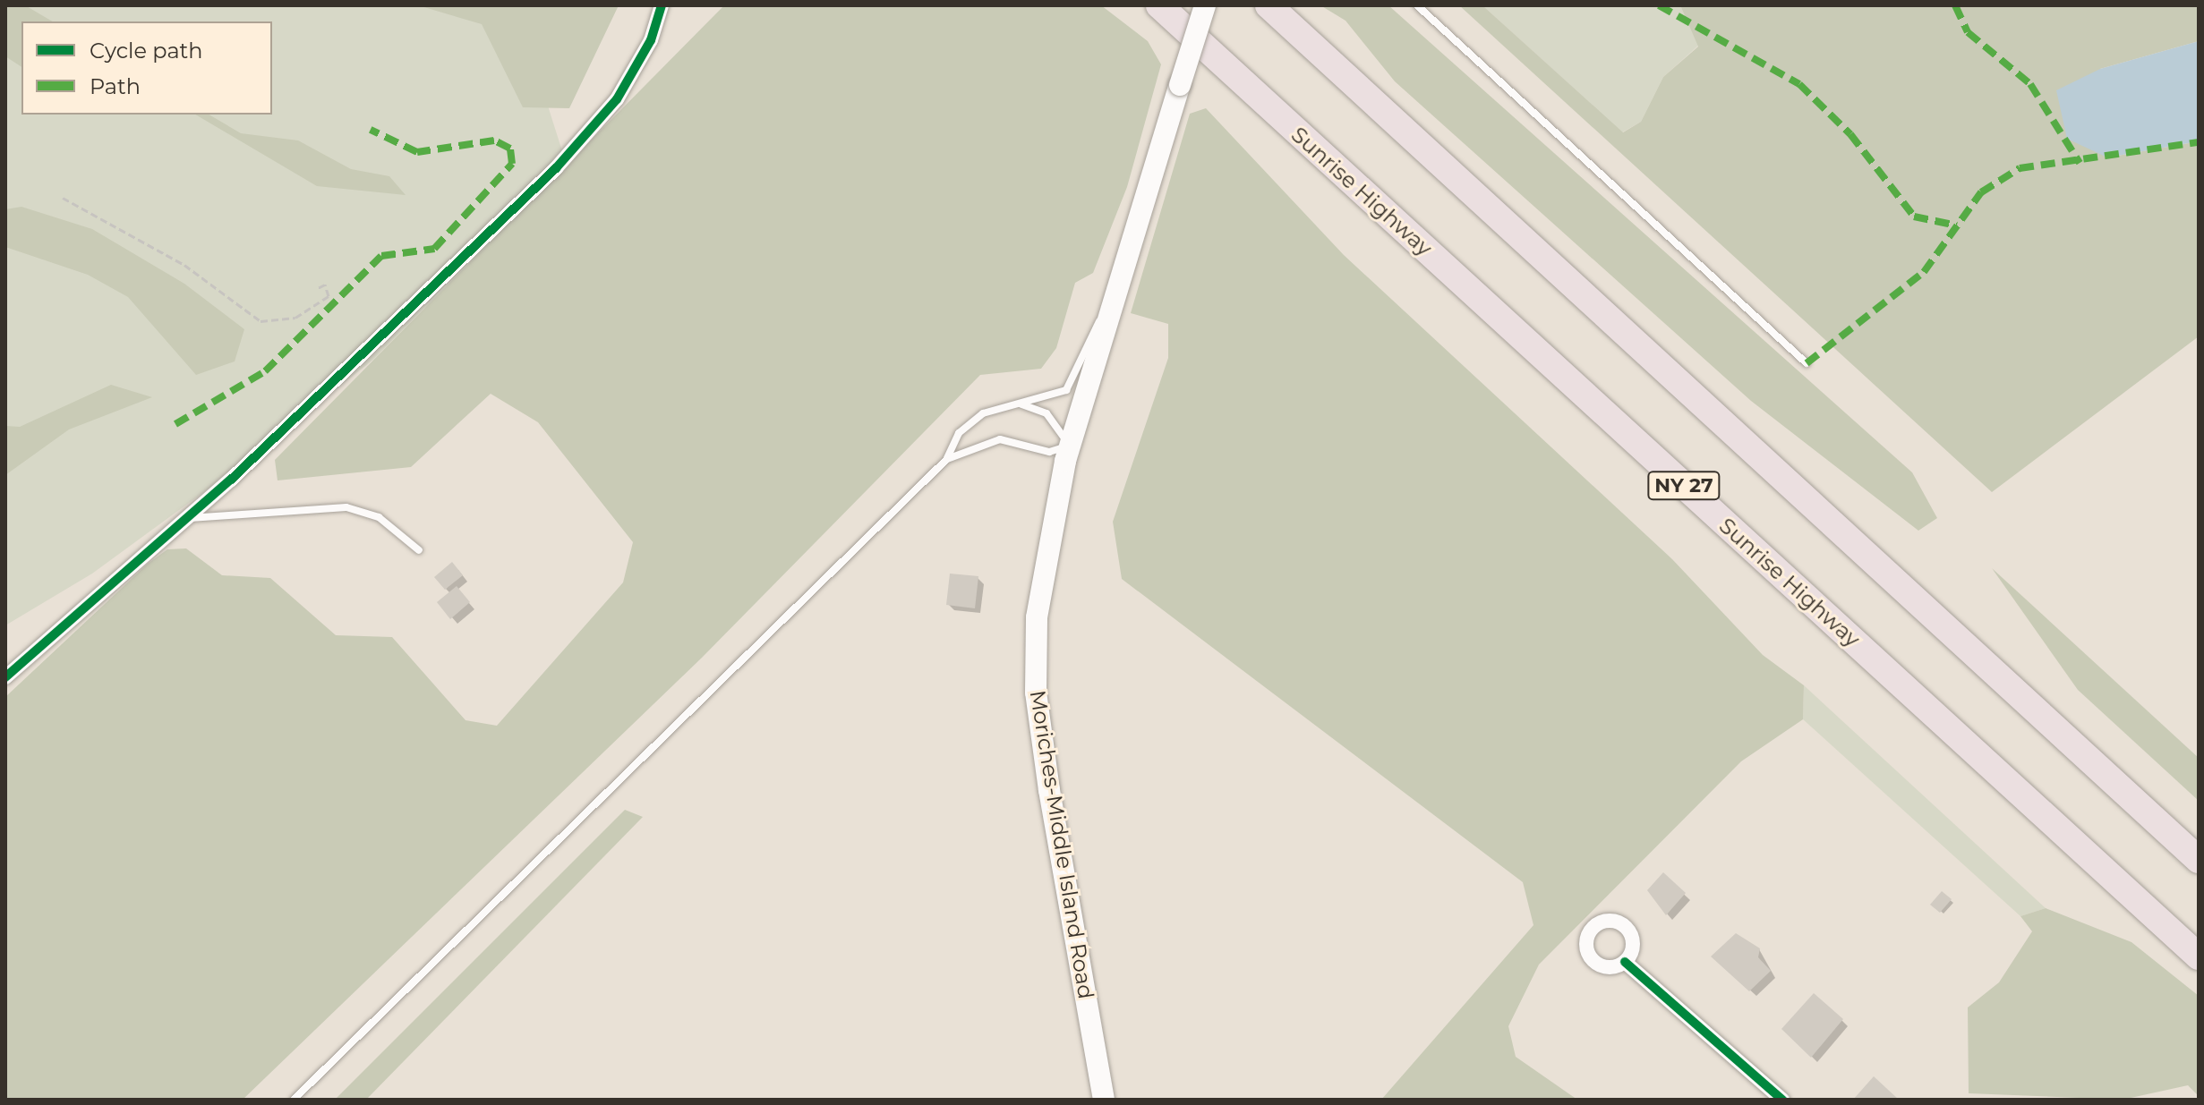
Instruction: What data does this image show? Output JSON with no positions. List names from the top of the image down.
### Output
{
  "streets": {
    "highway": ["Sunrise Highway", "NY 27"],
    "main road": ["Moriches-Middle Island Road"]
  },
  "legend": ["Cycle path", "Path"]
}
